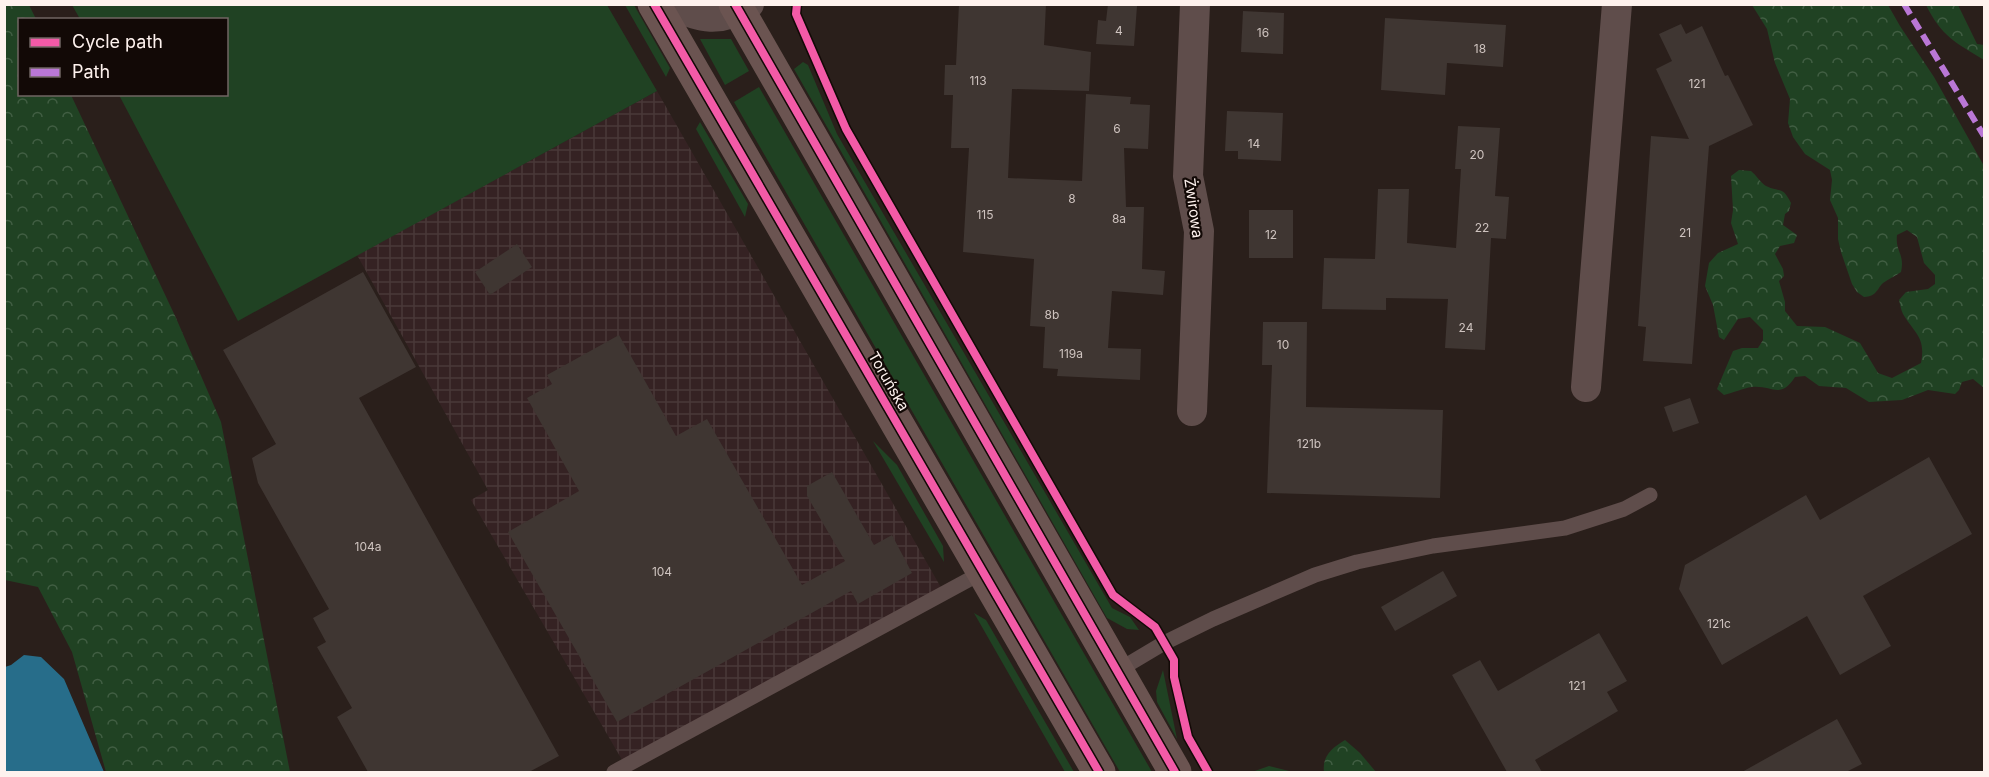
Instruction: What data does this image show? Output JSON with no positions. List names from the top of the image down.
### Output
{
  "streets": {
    "main road": ["Toruńska"],
    "street": ["Żwirowa"]
  },
  "house_numbers": [
    "4",
    "16",
    "18",
    "113",
    "121",
    "6",
    "14",
    "20",
    "8",
    "115",
    "8a",
    "22",
    "21",
    "12",
    "8b",
    "24",
    "10",
    "119a",
    "121b",
    "104a",
    "104",
    "121c",
    "121"
  ],
  "legend": ["Cycle path", "Path"]
}
